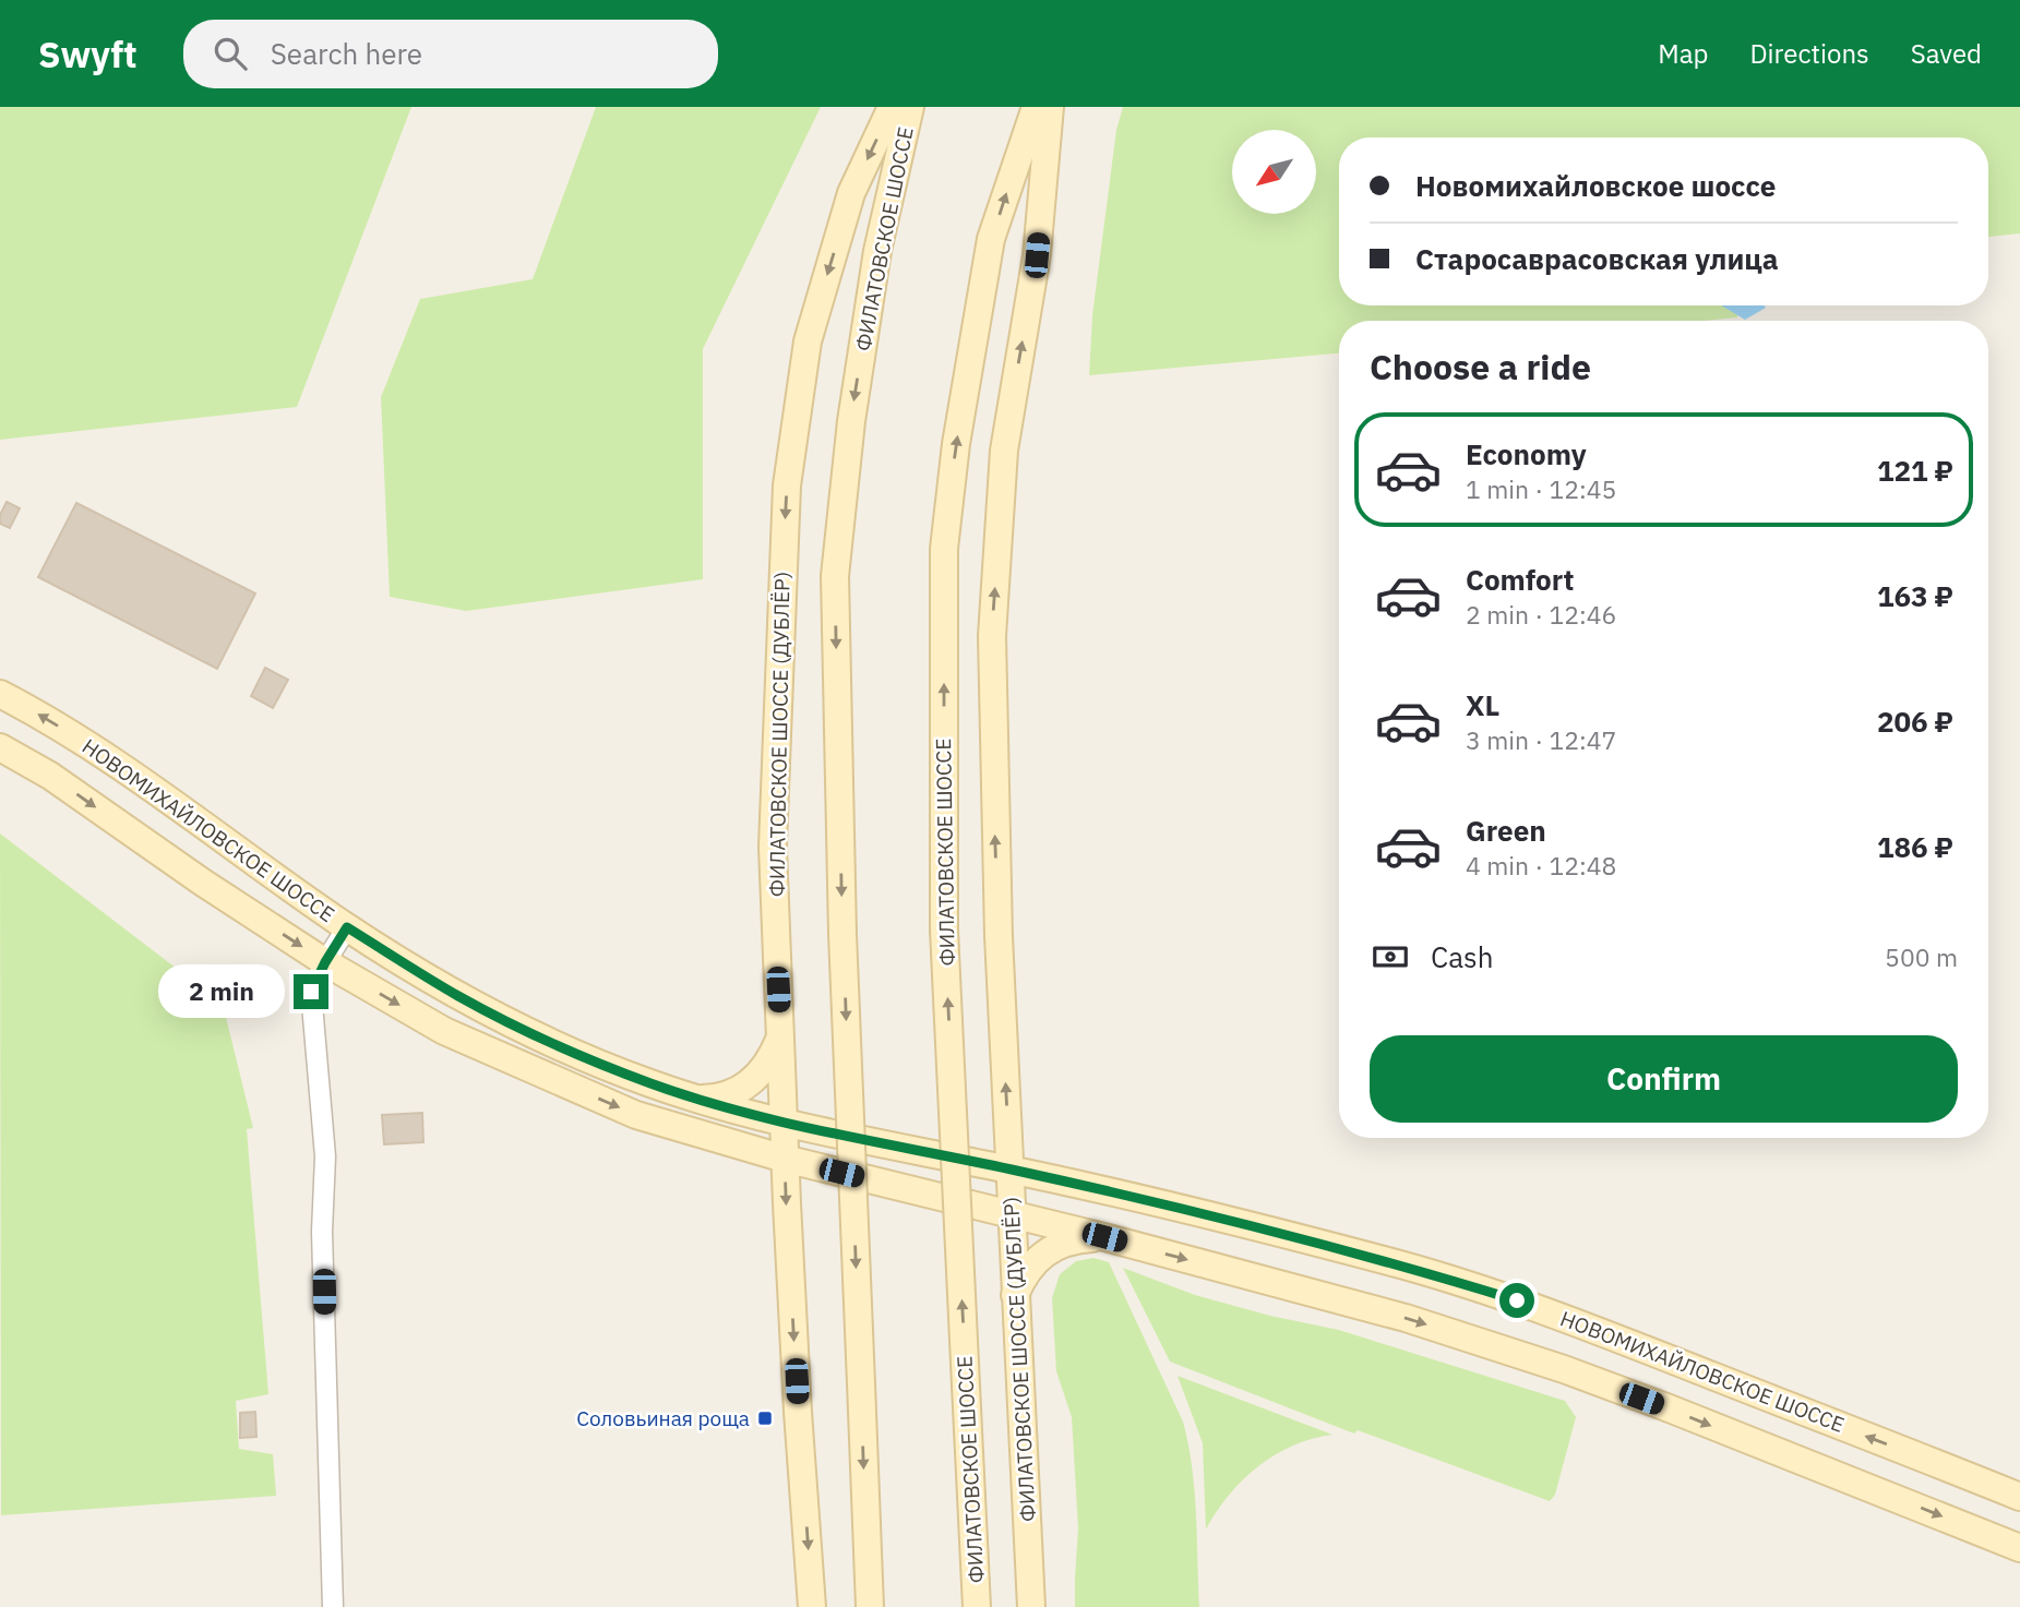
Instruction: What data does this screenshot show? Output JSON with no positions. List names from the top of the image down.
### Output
{
  "streets": {
    "main road": ["ФИЛАТОВСКОЕ ШОССЕ", "ФИЛАТОВСКОЕ ШОССЕ (ДУБЛЁР)", "НОВОМИХАЙЛОВСКОЕ ШОССЕ"]
  },
  "crossings": [
    ["ФИЛАТОВСКОЕ ШОССЕ (ДУБЛЁР)", "НОВОМИХАЙЛОВСКОЕ ШОССЕ"]
  ],
  "places": {
    "transit": ["Соловьиная роща"]
  },
  "north": "bottom left",
  "page": {
    "header": "Swyft",
    "search": "Search here",
    "nav": ["Map", "Directions", "Saved"],
    "banner": ["Новомихайловское шоссе", "Старосаврасовская улица"],
    "heading": "Choose a ride",
    "list": [
      {
        "name": "Economy",
        "note": "1 min · 12:45",
        "value": "121 ₽"
      },
      {
        "name": "Comfort",
        "note": "2 min · 12:46",
        "value": "163 ₽"
      },
      {
        "name": "XL",
        "note": "3 min · 12:47",
        "value": "206 ₽"
      },
      {
        "name": "Green",
        "note": "4 min · 12:48",
        "value": "186 ₽"
      }
    ],
    "pay": ["Cash", "500 m"],
    "bubble": "2 min",
    "buttons": "Confirm"
  }
}
